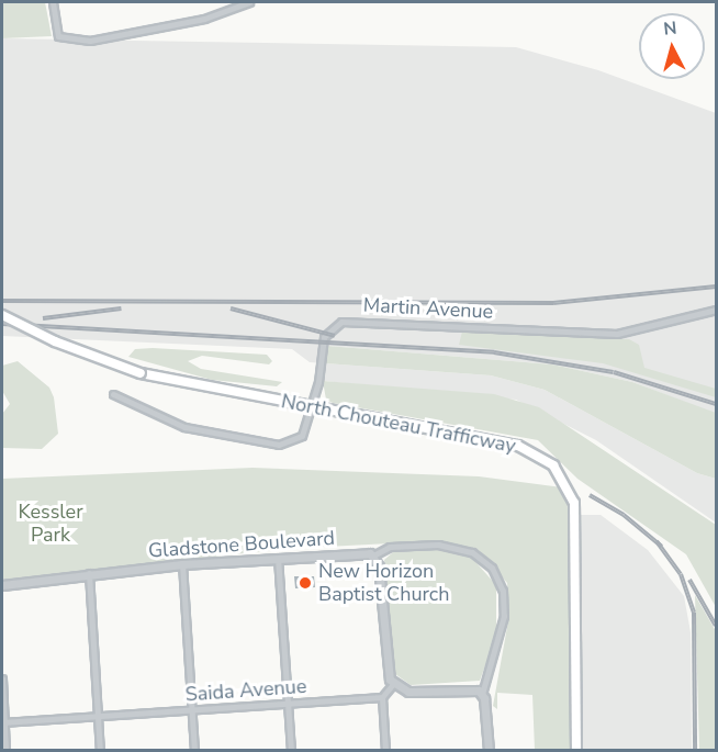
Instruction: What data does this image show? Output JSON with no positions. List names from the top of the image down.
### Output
{
  "streets": {
    "main road": ["North Chouteau Trafficway"],
    "street": ["Martin Avenue", "Gladstone Boulevard", "Saida Avenue"]
  },
  "crossings": [
    ["Martin Avenue", "North Chouteau Trafficway"]
  ],
  "parks": ["Kessler Park"],
  "places": ["New Horizon Baptist Church"],
  "north": "top"
}
